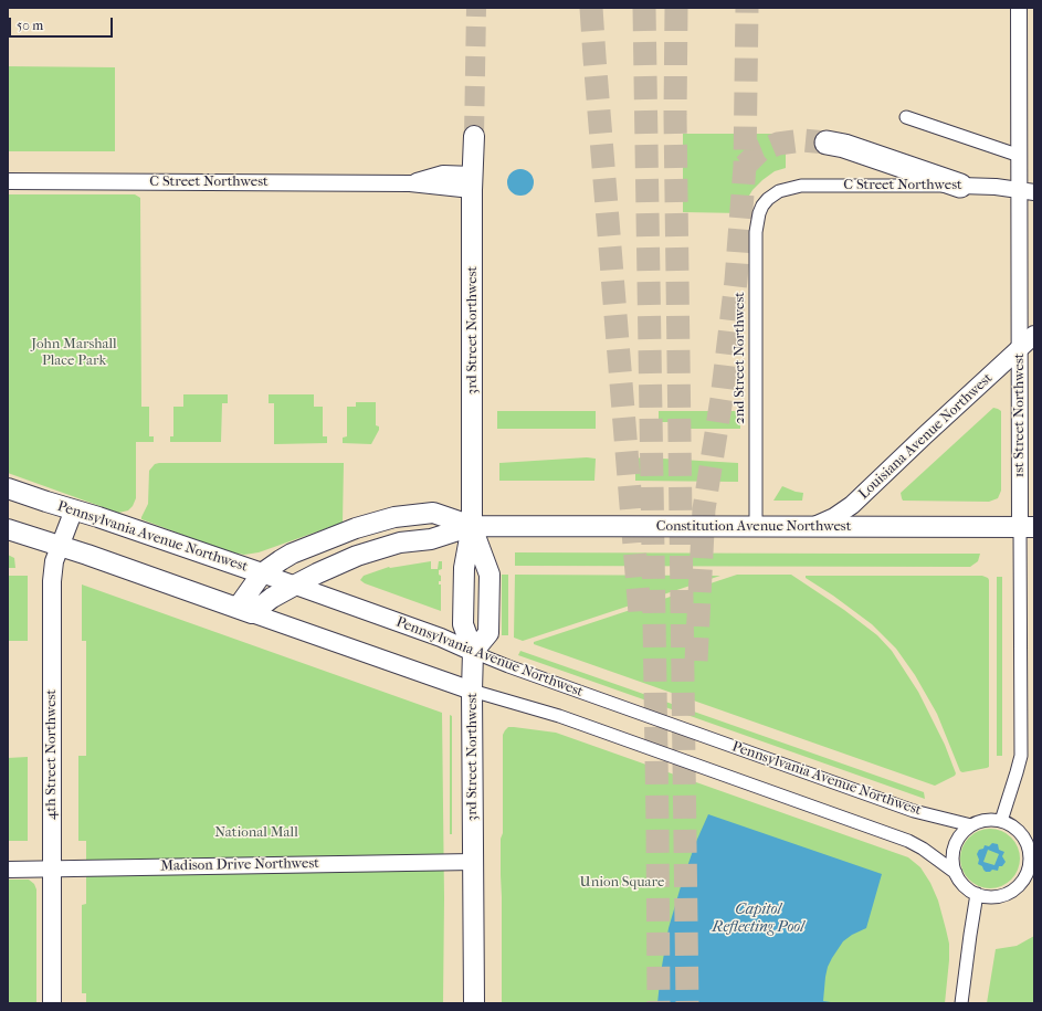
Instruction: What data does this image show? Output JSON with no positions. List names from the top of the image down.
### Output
{
  "streets": {
    "main road": [
      "3rd Street Northwest",
      "Louisiana Avenue Northwest",
      "Constitution Avenue Northwest",
      "Pennsylvania Avenue Northwest",
      "4th Street Northwest"
    ],
    "street": [
      "C Street Northwest",
      "2nd Street Northwest",
      "1st Street Northwest",
      "Madison Drive Northwest"
    ]
  },
  "crossings": [
    ["C Street Northwest", "3rd Street Northwest"],
    ["C Street Northwest", "2nd Street Northwest"],
    ["C Street Northwest", "1st Street Northwest"],
    ["3rd Street Northwest", "Constitution Avenue Northwest"],
    ["3rd Street Northwest", "Pennsylvania Avenue Northwest"],
    ["3rd Street Northwest", "Madison Drive Northwest"],
    ["2nd Street Northwest", "Constitution Avenue Northwest"],
    ["1st Street Northwest", "Louisiana Avenue Northwest"],
    ["1st Street Northwest", "Constitution Avenue Northwest"],
    ["1st Street Northwest", "Pennsylvania Avenue Northwest"],
    ["Louisiana Avenue Northwest", "Constitution Avenue Northwest"],
    ["Constitution Avenue Northwest", "Pennsylvania Avenue Northwest"],
    ["Pennsylvania Avenue Northwest", "4th Street Northwest"],
    ["4th Street Northwest", "Madison Drive Northwest"]
  ],
  "water": ["Capitol Reflecting Pool"],
  "parks": ["John Marshall Place Park", "National Mall", "Union Square"],
  "scale_bar": "50 m"
}
